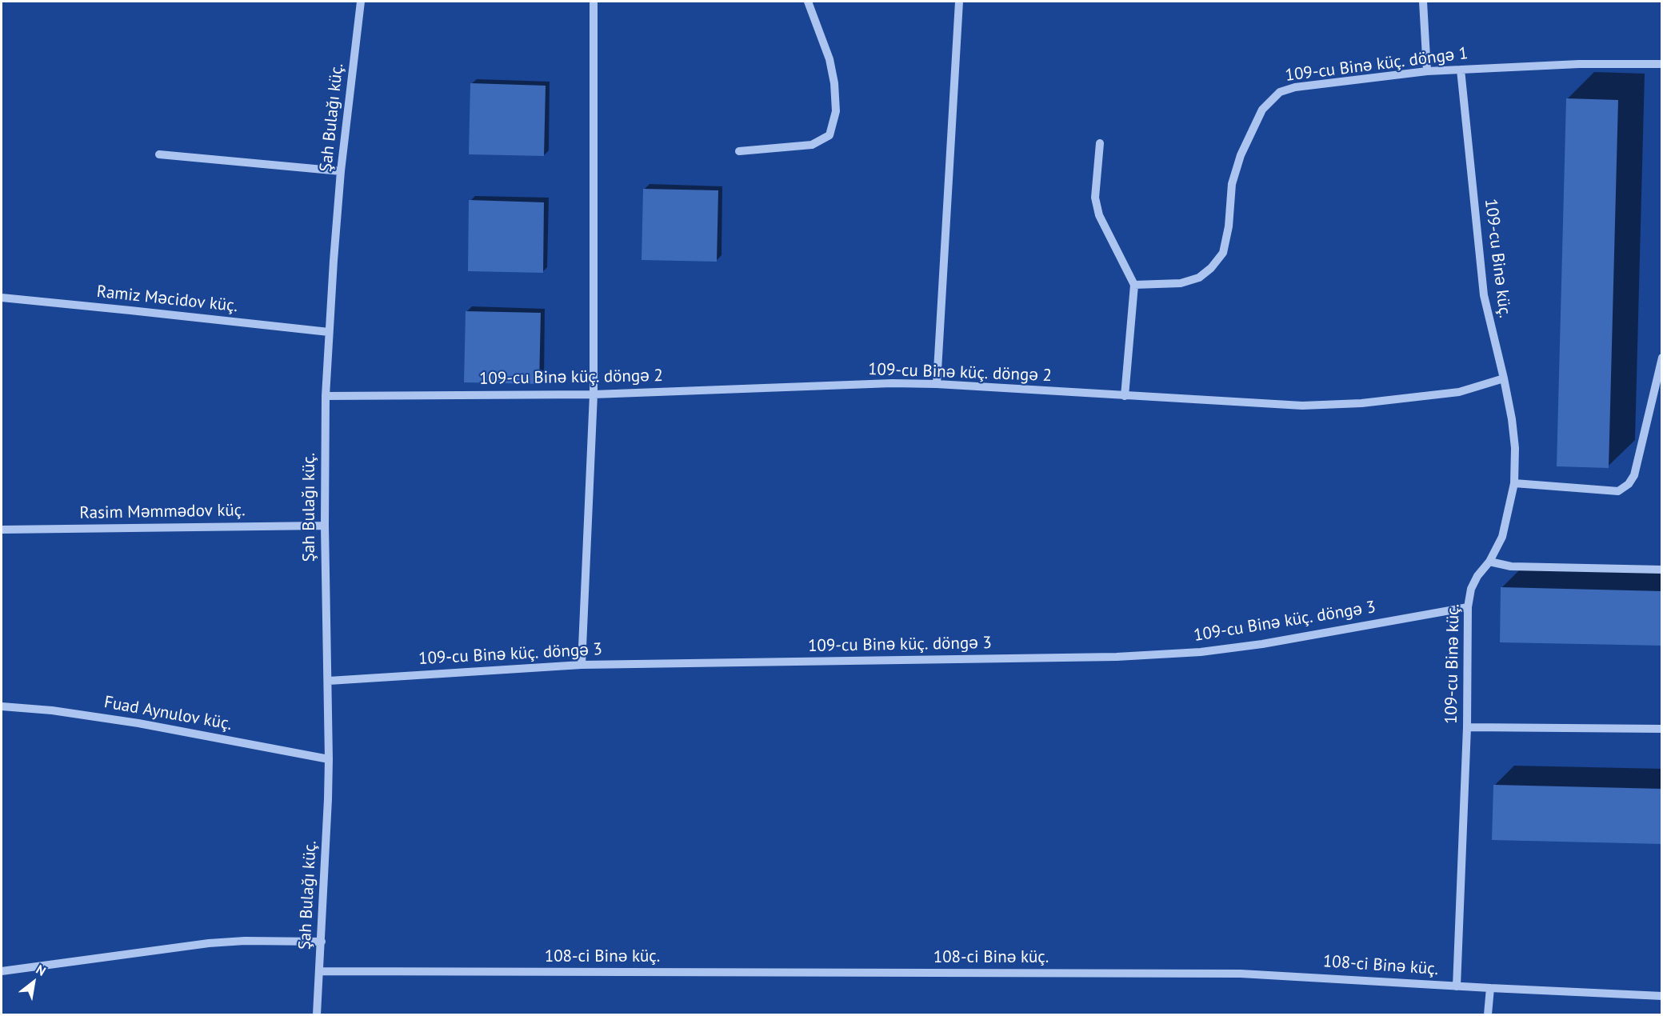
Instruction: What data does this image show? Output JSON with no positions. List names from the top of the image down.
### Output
{
  "streets": {
    "street": [
      "109-cu Binə küç. döngə 1",
      "Şah Bulağı küç.",
      "109-cu Binə küç.",
      "Ramiz Məcidov küç.",
      "109-cu Binə küç. döngə 2",
      "Rasim Məmmədov küç.",
      "109-cu Binə küç. döngə 3",
      "Fuad Aynulov küç.",
      "108-ci Binə küç."
    ]
  },
  "crossings": [
    ["109-cu Binə küç. döngə 1", "109-cu Binə küç."],
    ["Şah Bulağı küç.", "Ramiz Məcidov küç."],
    ["Şah Bulağı küç.", "109-cu Binə küç. döngə 2"],
    ["Şah Bulağı küç.", "Rasim Məmmədov küç."],
    ["Şah Bulağı küç.", "109-cu Binə küç. döngə 3"],
    ["Şah Bulağı küç.", "Fuad Aynulov küç."],
    ["Şah Bulağı küç.", "108-ci Binə küç."],
    ["109-cu Binə küç.", "109-cu Binə küç. döngə 2"],
    ["109-cu Binə küç.", "109-cu Binə küç. döngə 3"],
    ["109-cu Binə küç.", "108-ci Binə küç."]
  ],
  "north": "top right"
}
